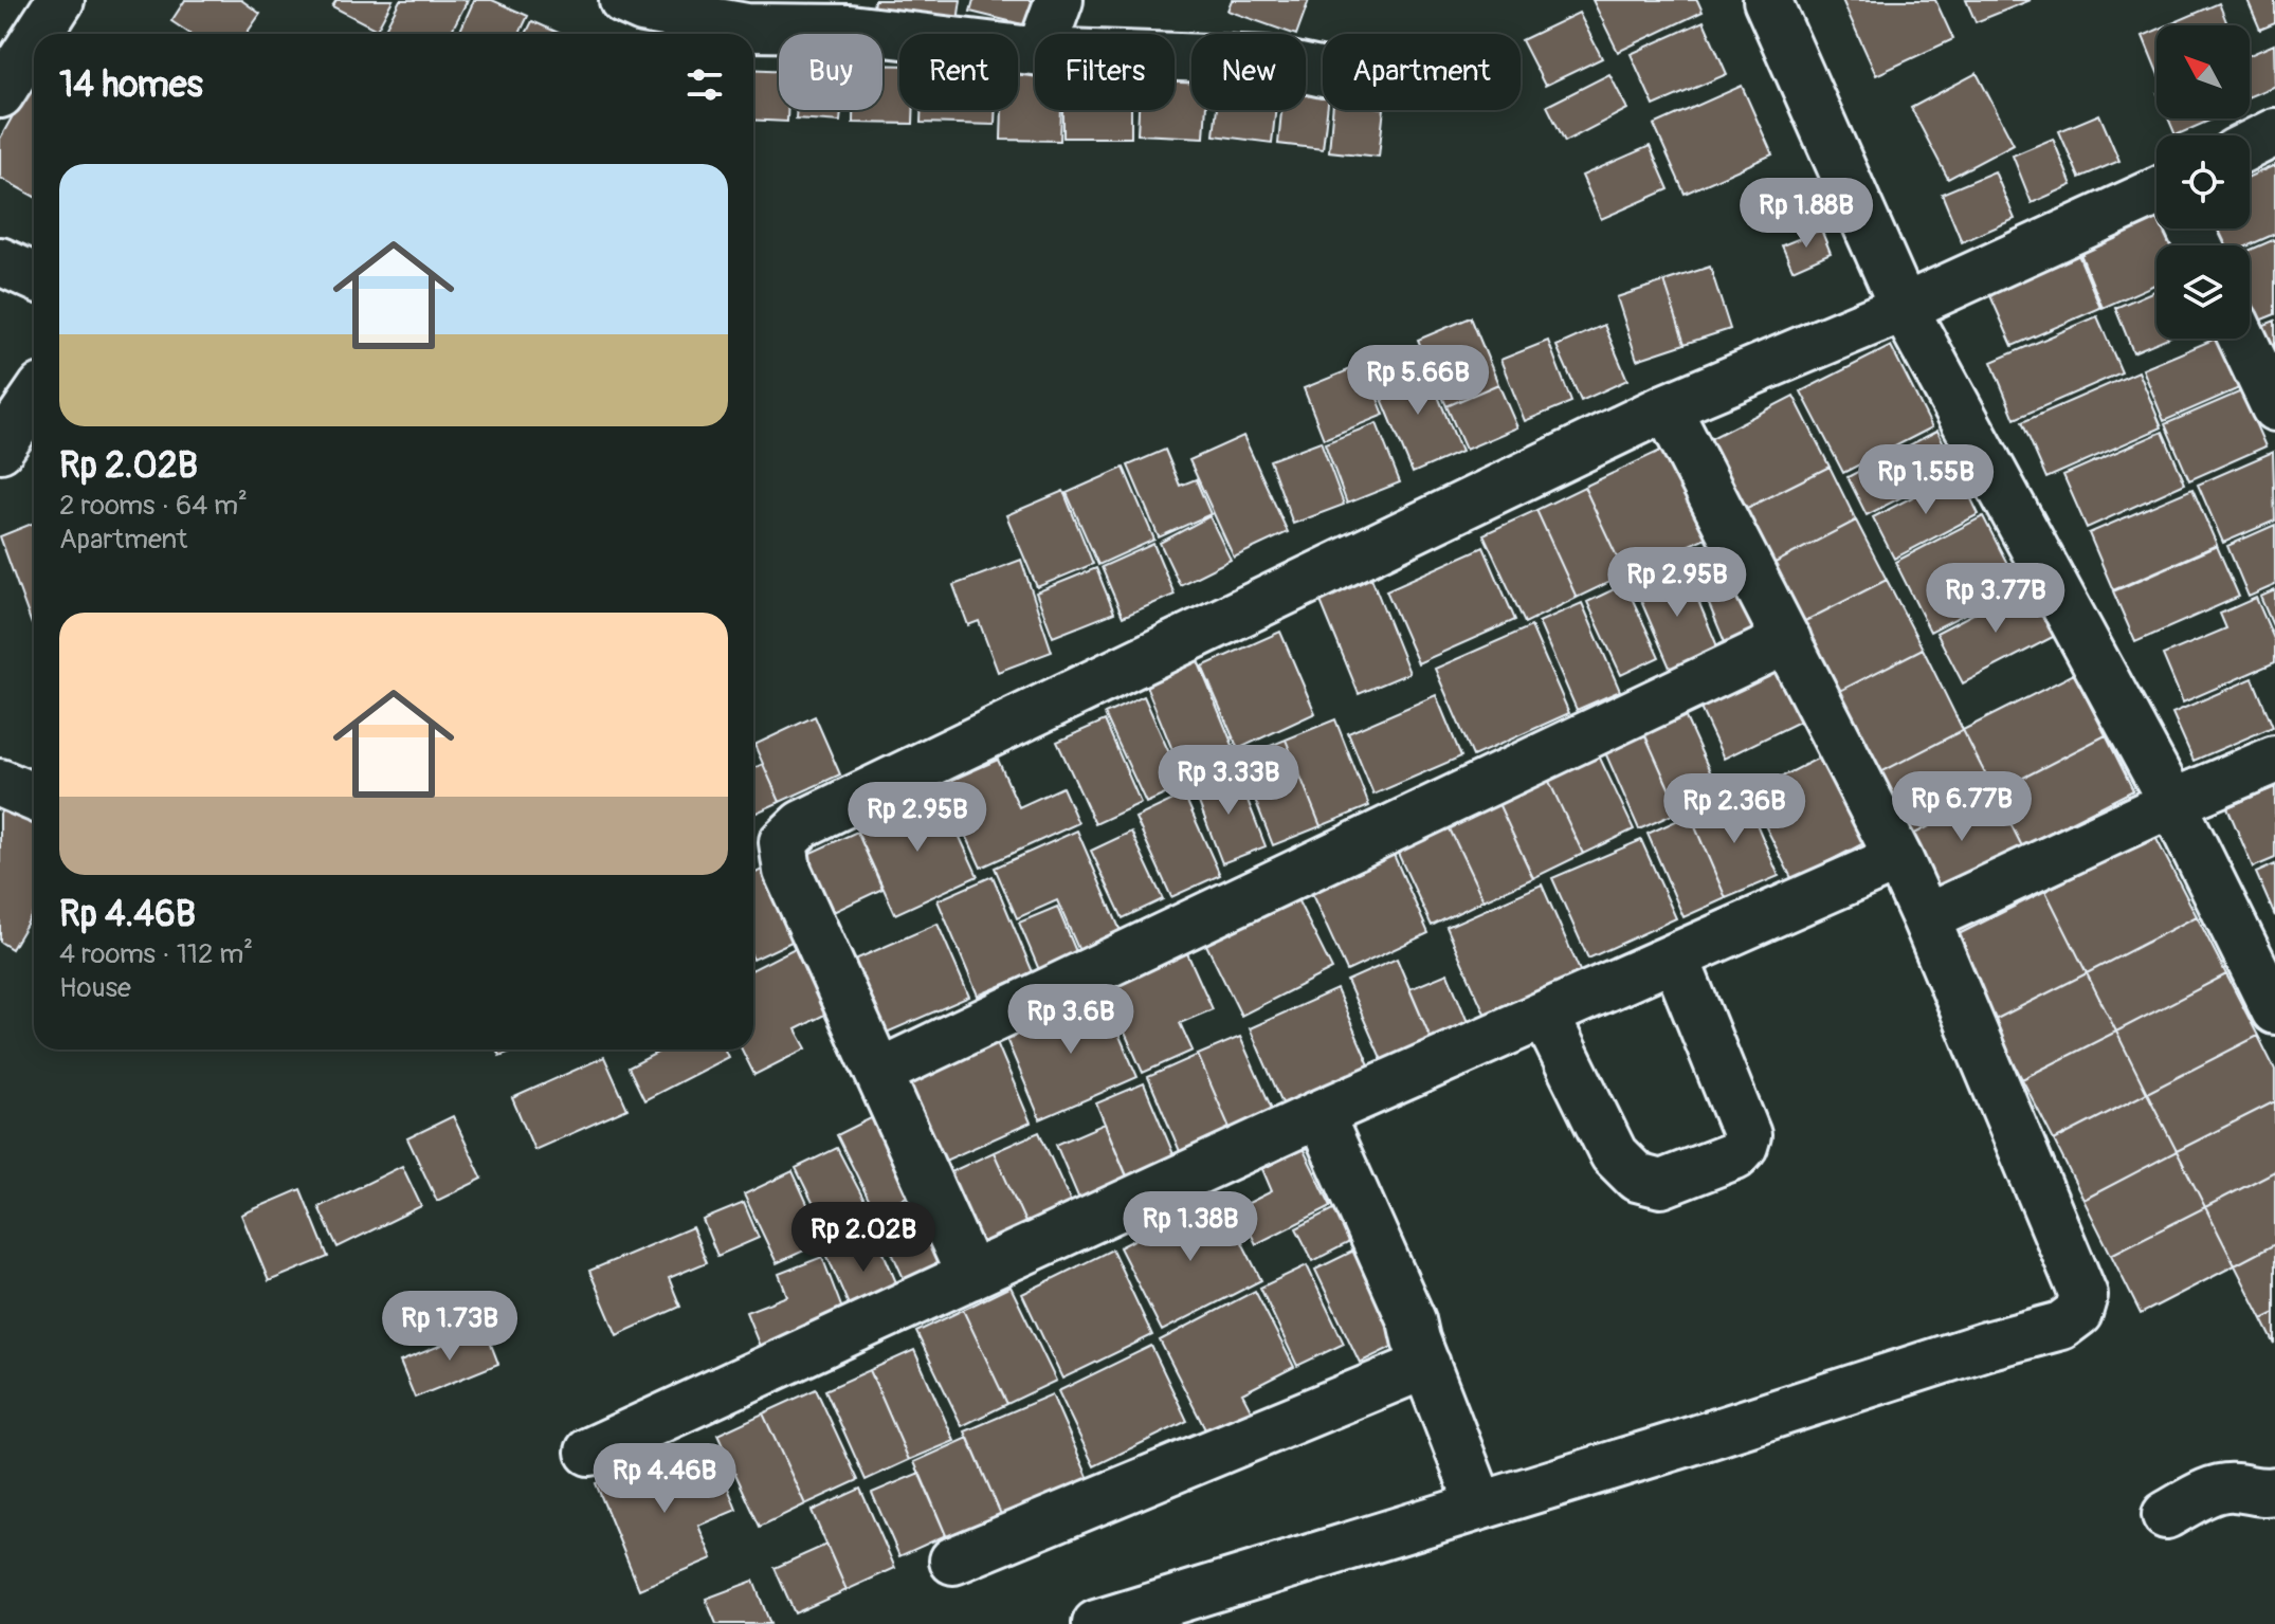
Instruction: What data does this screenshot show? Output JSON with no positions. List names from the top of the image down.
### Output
{
  "north": "top left",
  "page": {
    "chip": [
      "Buy",
      "Rent",
      "Filters",
      "New",
      "Apartment"
    ],
    "heading": "14 homes",
    "list": [
      {
        "name": "Rp 2.02B",
        "note": "2 rooms · 64 m² · Apartment"
      },
      {
        "name": "Rp 4.46B",
        "note": "4 rooms · 112 m² · House"
      }
    ],
    "price": [
      "Rp 1.88B",
      "Rp 5.66B",
      "Rp 1.55B",
      "Rp 2.95B",
      "Rp 3.77B",
      "Rp 3.33B",
      "Rp 6.77B",
      "Rp 2.36B",
      "Rp 2.95B",
      "Rp 3.6B",
      "Rp 1.38B",
      "Rp 2.02B",
      "Rp 1.73B",
      "Rp 4.46B"
    ]
  }
}
